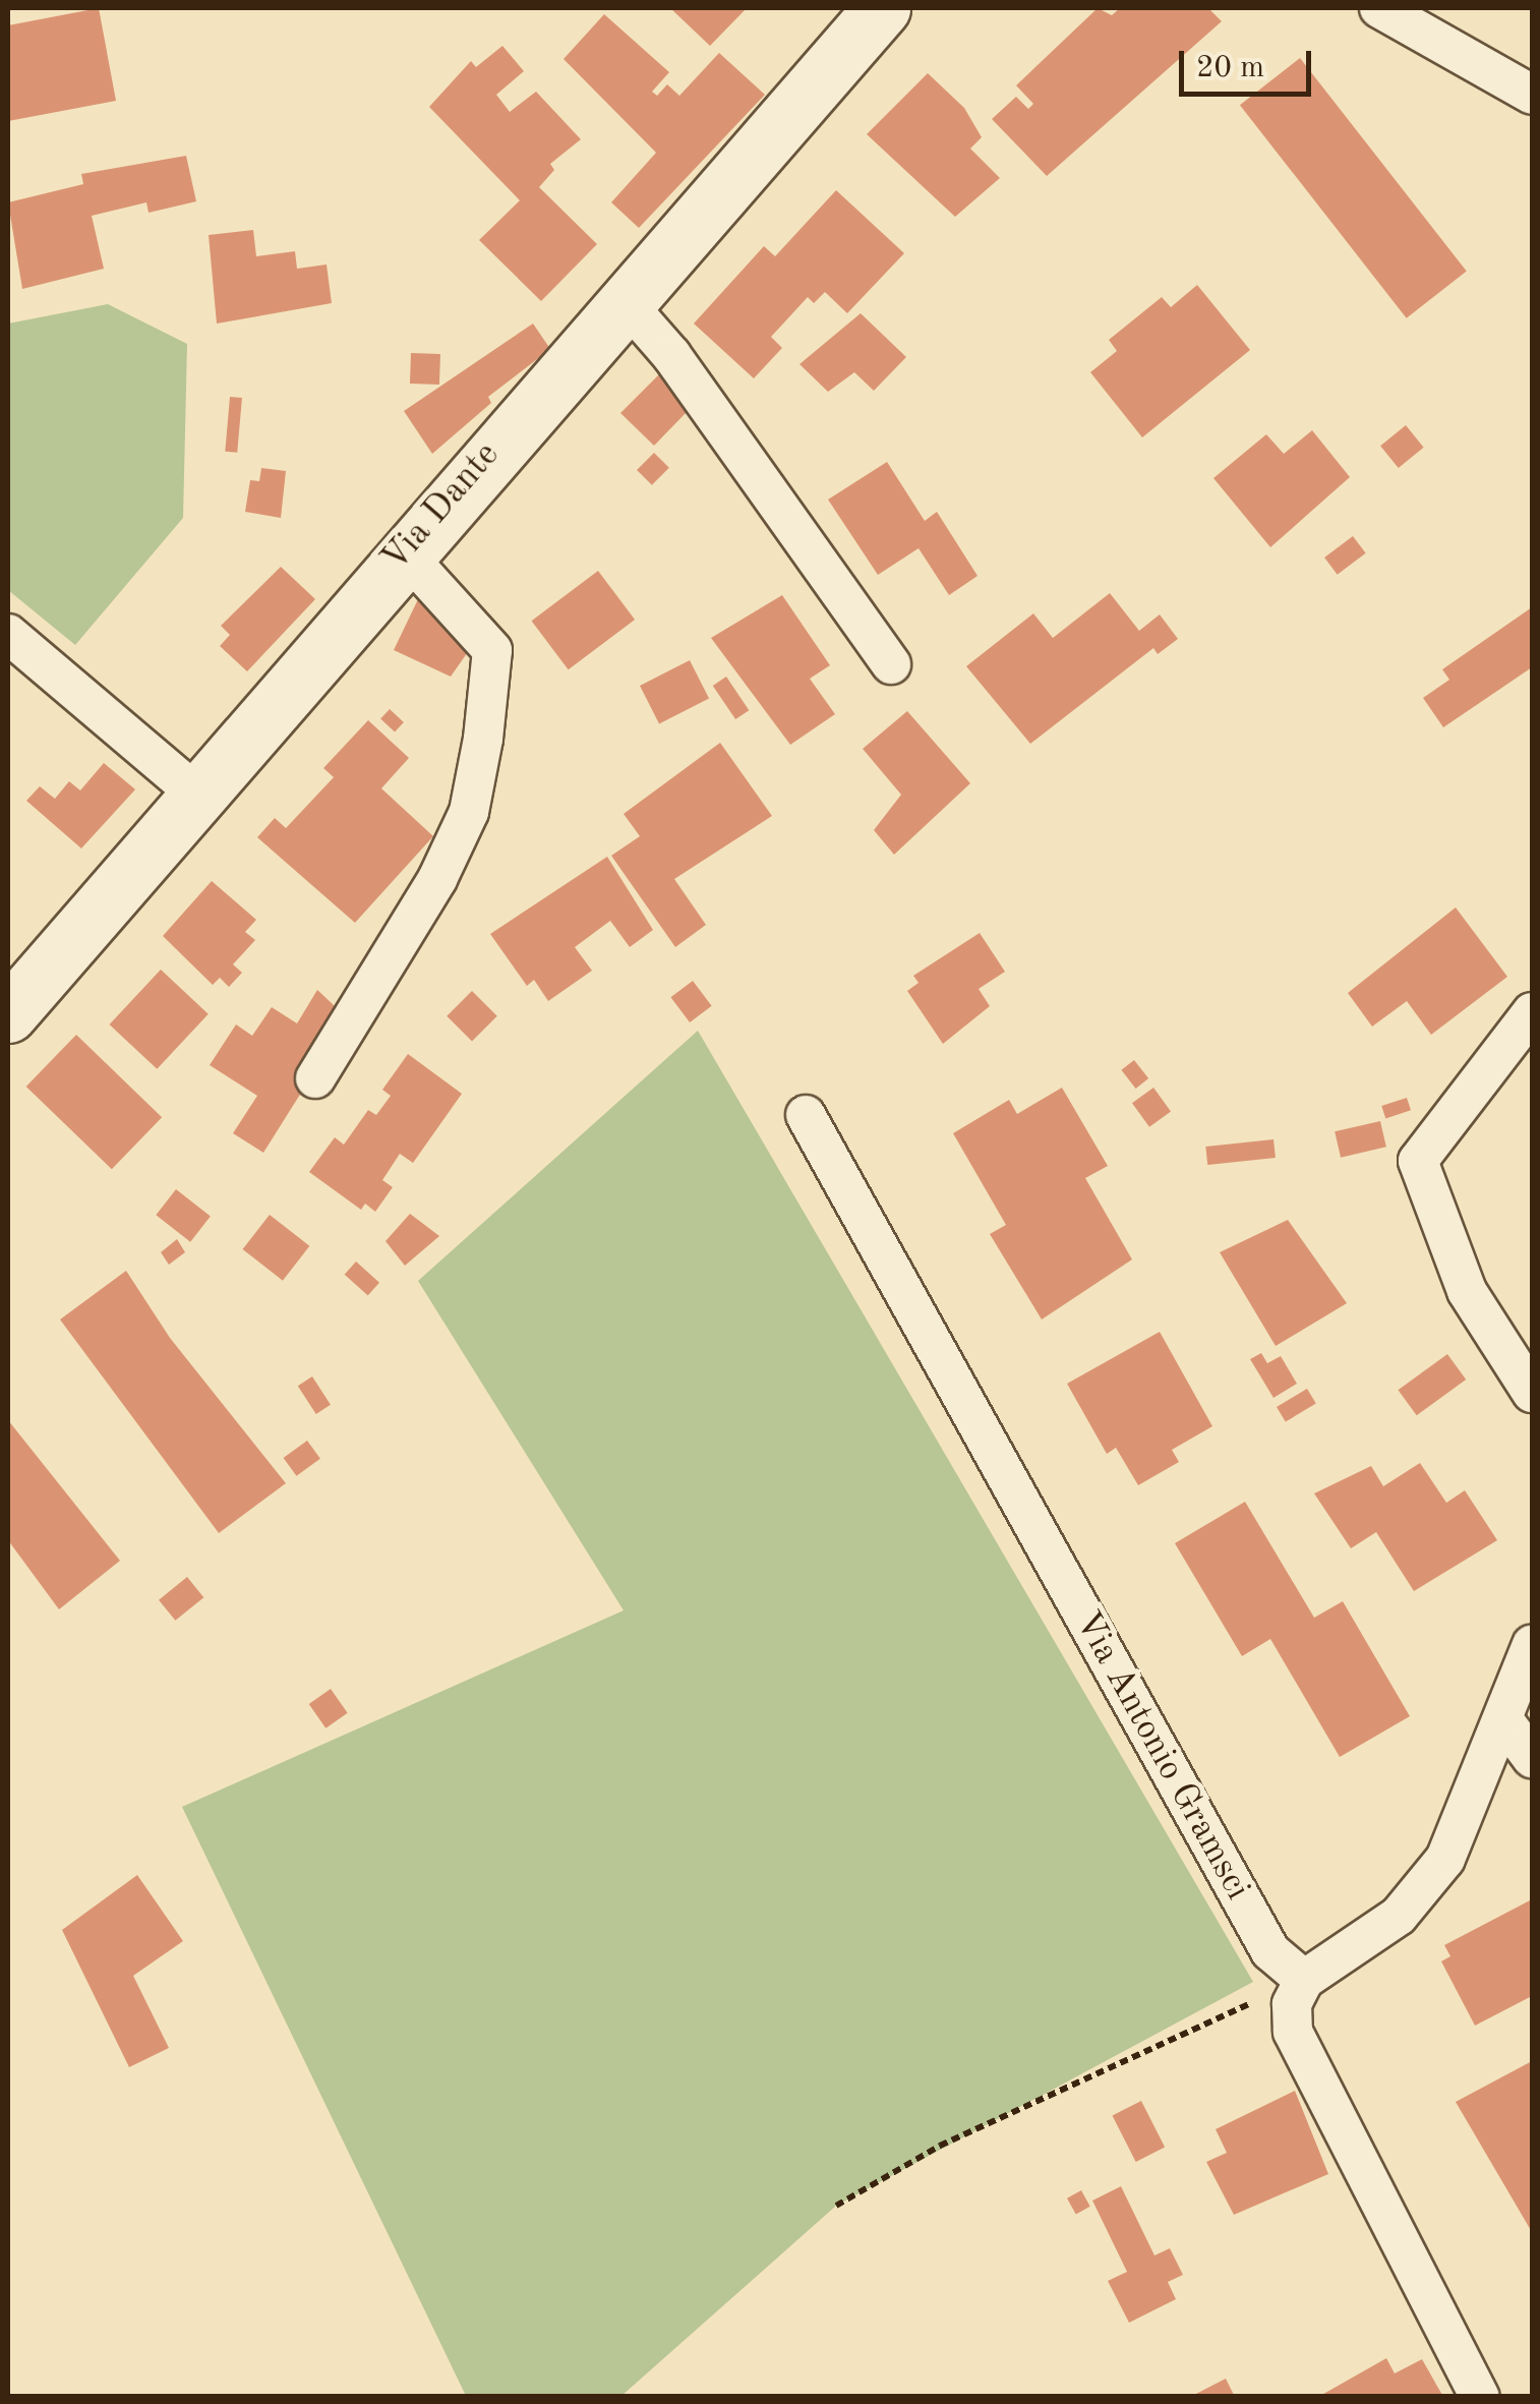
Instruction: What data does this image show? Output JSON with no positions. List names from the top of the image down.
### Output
{
  "streets": {
    "street": ["Via Dante", "Via Antonio Gramsci"]
  },
  "scale_bar": "20 m"
}
